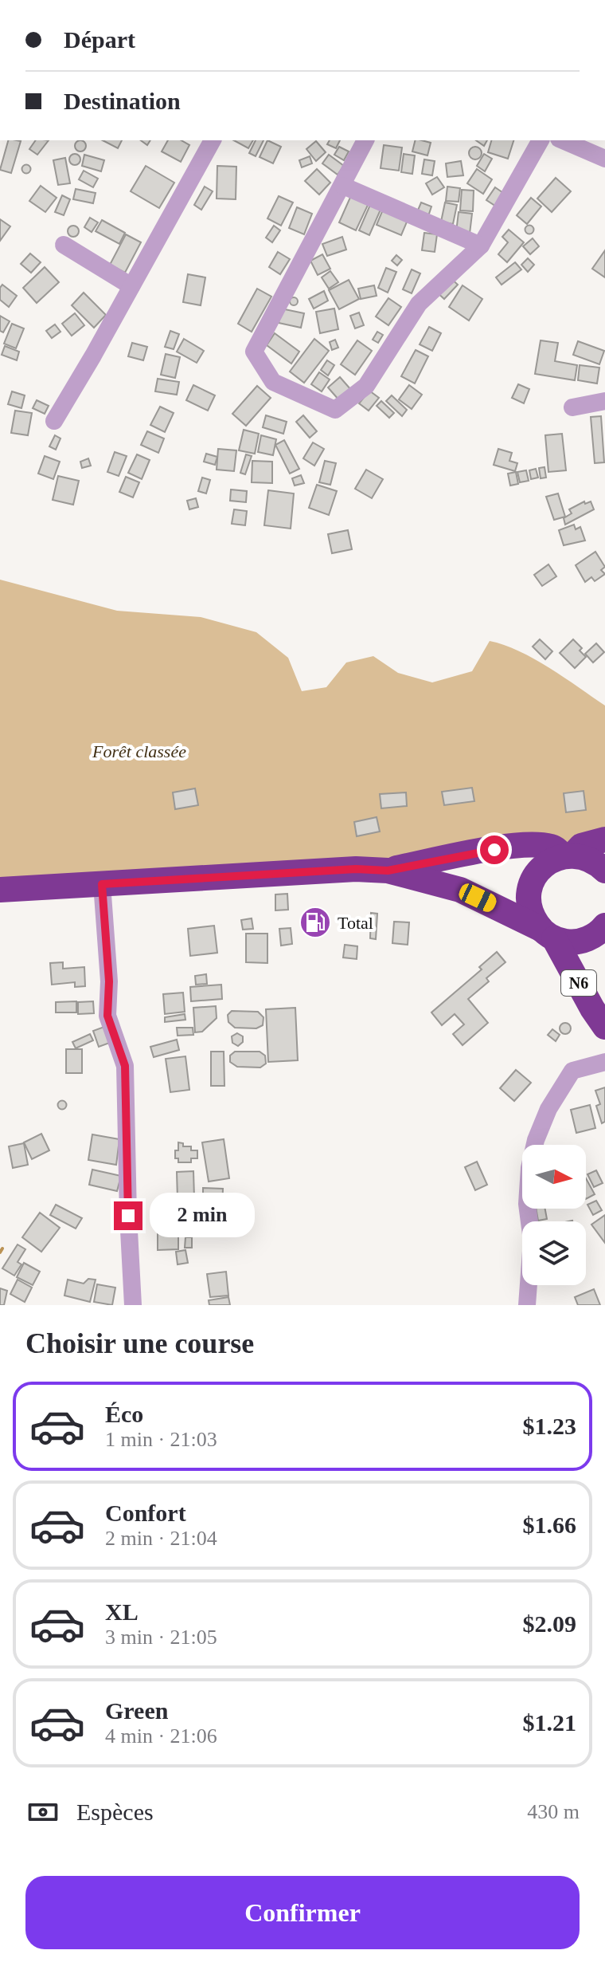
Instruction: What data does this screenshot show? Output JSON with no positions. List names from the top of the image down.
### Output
{
  "streets": {
    "highway": ["N6"]
  },
  "parks": ["Forêt classée"],
  "places": {
    "fuel station": ["Total"]
  },
  "north": "right",
  "page": {
    "banner": ["Départ", "Destination"],
    "bubble": "2 min",
    "heading": "Choisir une course",
    "list": [
      {
        "name": "Éco",
        "note": "1 min · 21:03",
        "value": "$1.23"
      },
      {
        "name": "Confort",
        "note": "2 min · 21:04",
        "value": "$1.66"
      },
      {
        "name": "XL",
        "note": "3 min · 21:05",
        "value": "$2.09"
      },
      {
        "name": "Green",
        "note": "4 min · 21:06",
        "value": "$1.21"
      }
    ],
    "pay": ["Espèces", "430 m"],
    "buttons": "Confirmer"
  }
}
